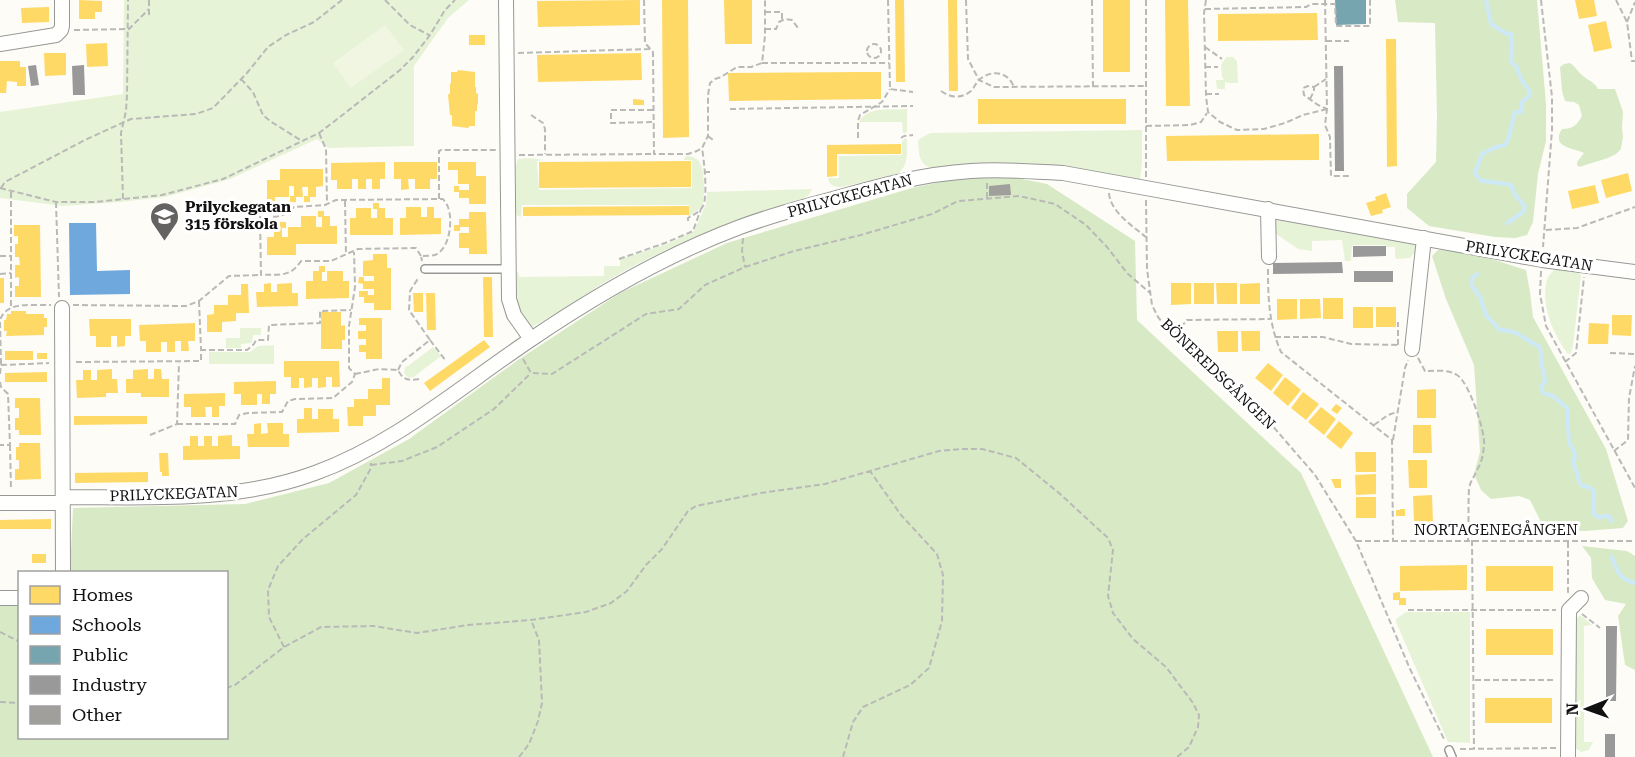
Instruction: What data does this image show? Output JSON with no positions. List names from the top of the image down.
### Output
{
  "streets": {
    "street": ["PRILYCKEGATAN"],
    "path": ["BÖNEREDSGÅNGEN", "NORTAGENEGÅNGEN"]
  },
  "crossings": [
    ["BÖNEREDSGÅNGEN", "NORTAGENEGÅNGEN"]
  ],
  "places": {
    "school or university": ["Prilyckegatan 315 förskola"]
  },
  "legend": [
    "Homes",
    "Schools",
    "Public",
    "Industry",
    "Other"
  ],
  "north": "left"
}
